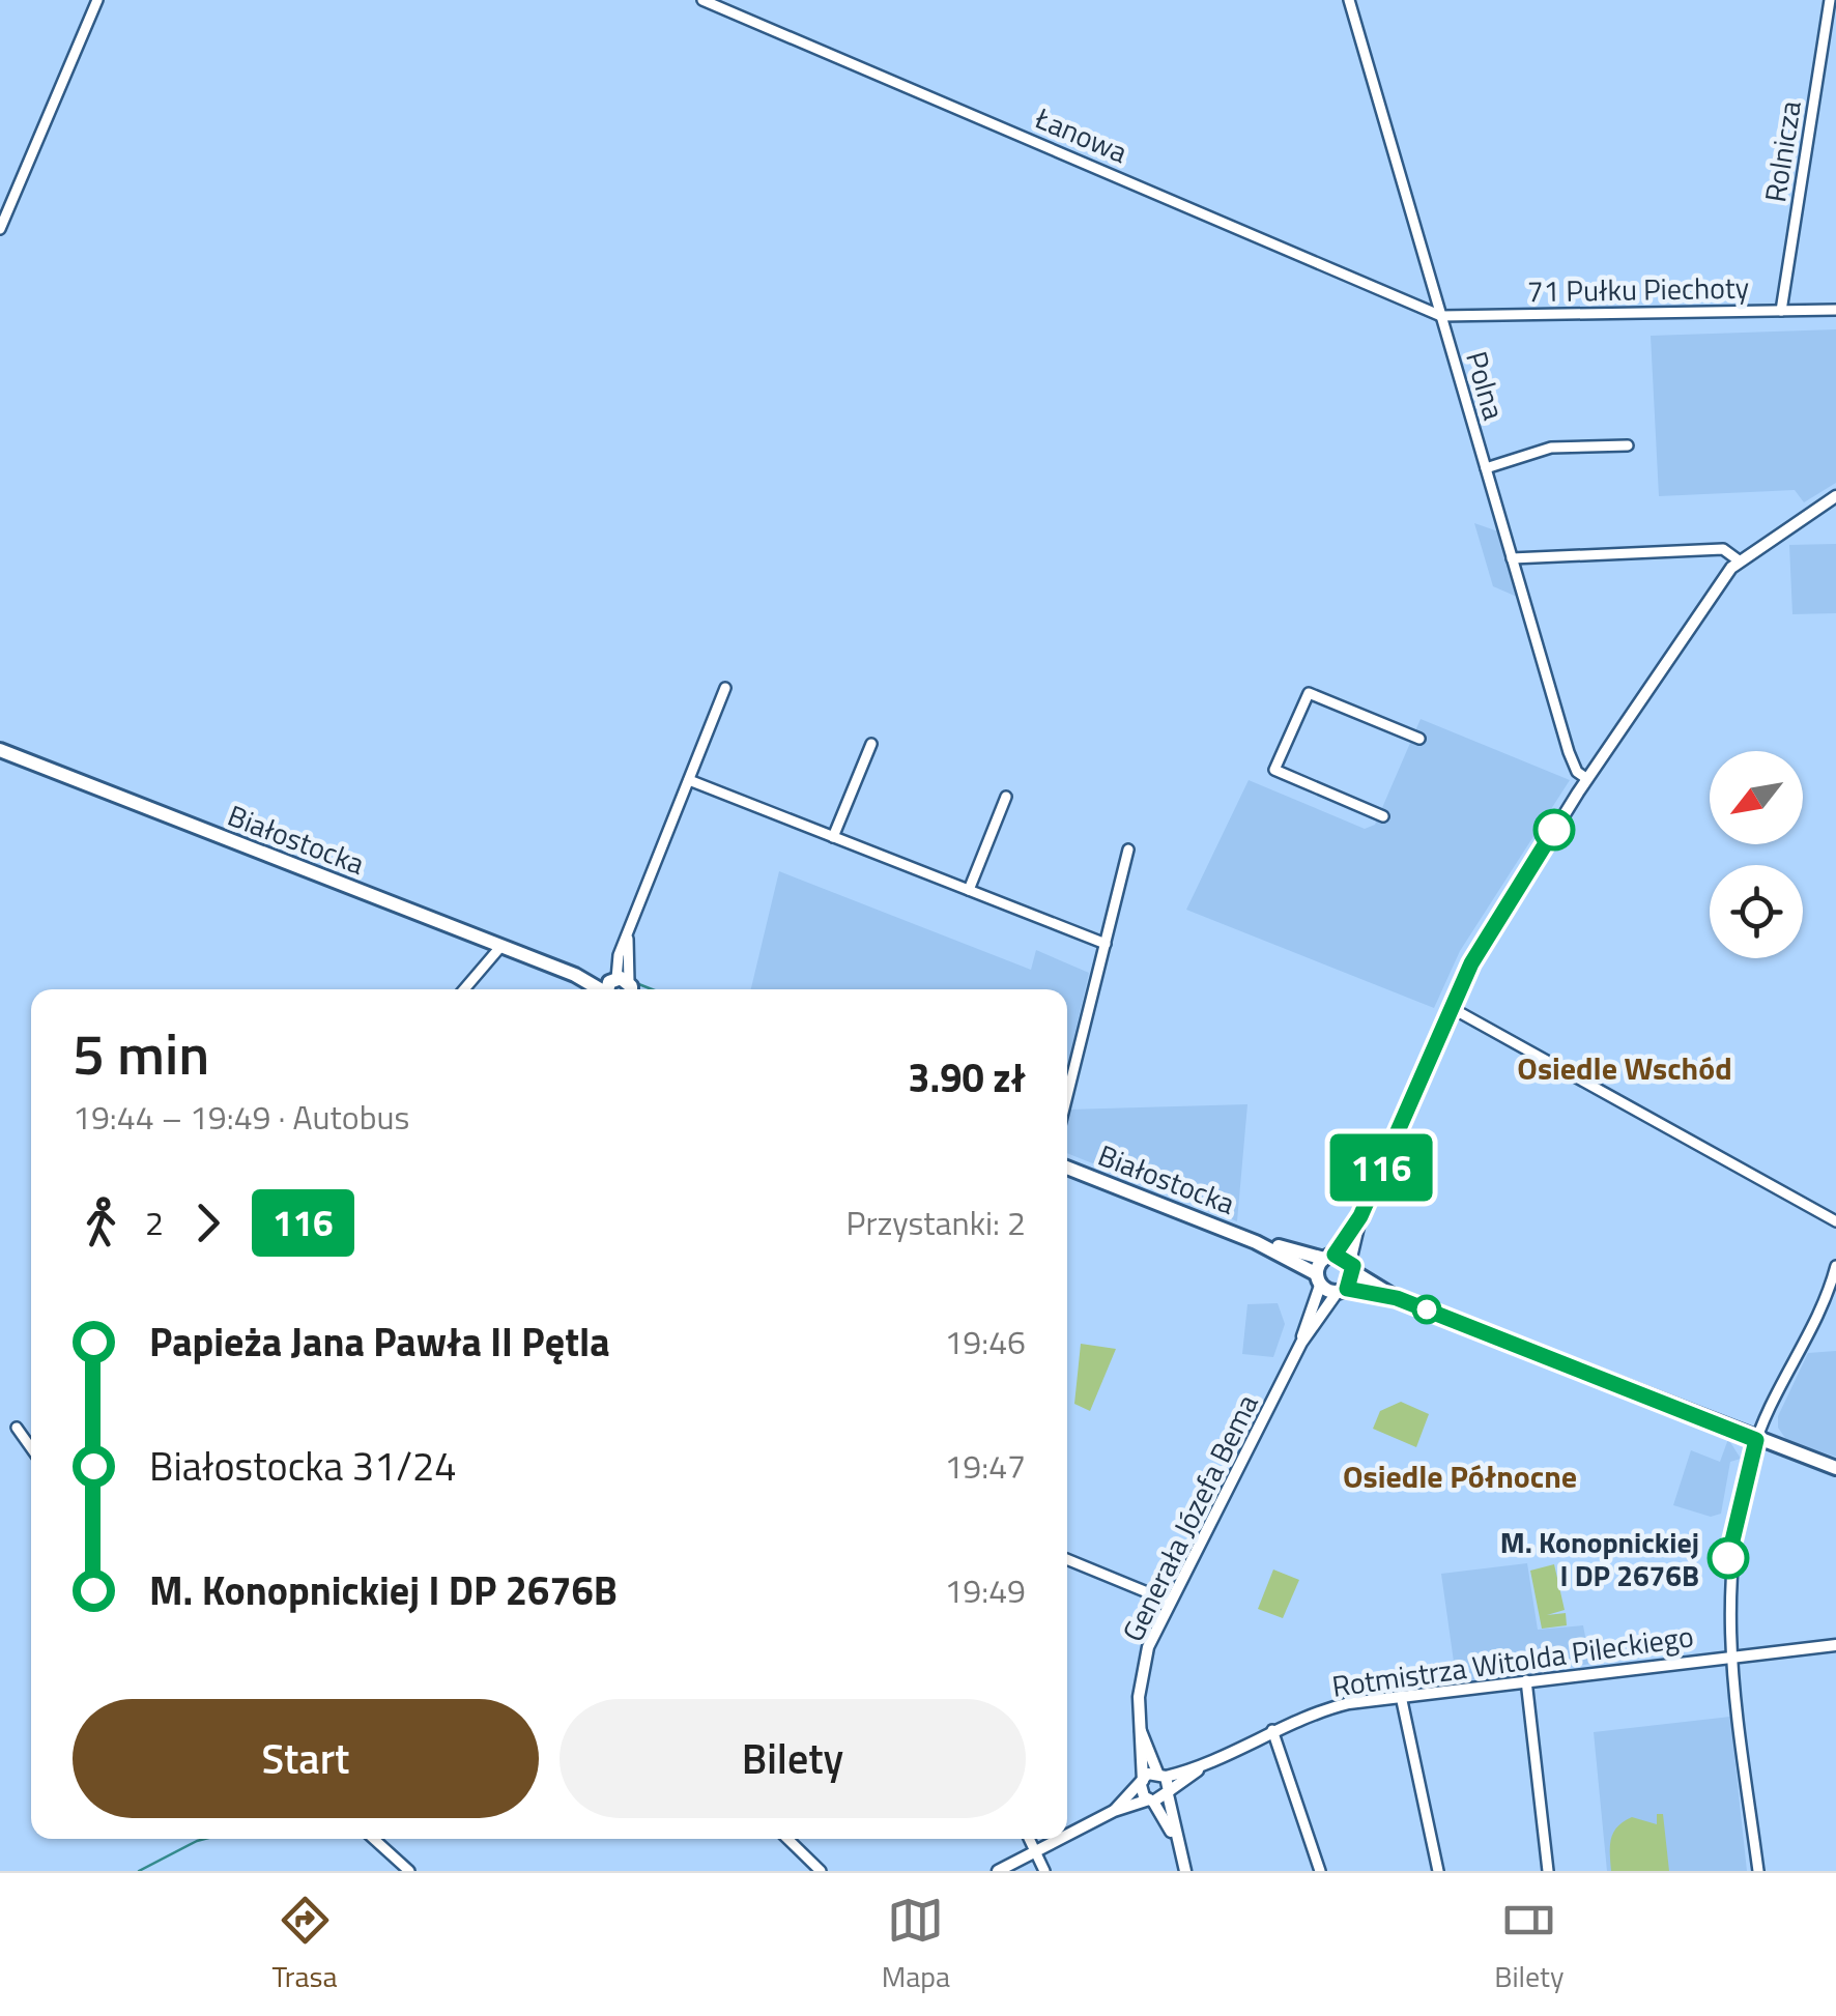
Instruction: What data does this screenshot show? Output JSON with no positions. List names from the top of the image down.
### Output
{
  "streets": {
    "main road": ["Białostocka"],
    "street": [
      "Łanowa",
      "Rolnicza",
      "71 Pułku Piechoty",
      "Polna",
      "Generała Józefa Bema",
      "Rotmistrza Witolda Pileckiego"
    ]
  },
  "crossings": [
    ["Łanowa", "71 Pułku Piechoty"],
    ["Łanowa", "Polna"],
    ["Rolnicza", "71 Pułku Piechoty"],
    ["71 Pułku Piechoty", "Polna"],
    ["Białostocka", "Generała Józefa Bema"],
    ["Generała Józefa Bema", "Rotmistrza Witolda Pileckiego"]
  ],
  "districts": ["Osiedle Wschód", "Osiedle Północne"],
  "places": ["M. Konopnickiej I DP 2676B"],
  "lines": ["bus line 116"],
  "north": "bottom left",
  "page": {
    "on_map": "116",
    "heading": ["5 min", "19:44 – 19:49 · Autobus", "3.90 zł"],
    "legs": ["2", "116", "Przystanki: 2"],
    "list": [
      {
        "name": "Papieża Jana Pawła II Pętla",
        "value": "19:46"
      },
      {
        "name": "Białostocka 31/24",
        "value": "19:47"
      },
      {
        "name": "M. Konopnickiej I DP 2676B",
        "value": "19:49"
      }
    ],
    "buttons": ["Start", "Bilety"],
    "tabs": ["Trasa", "Mapa", "Bilety"]
  }
}
